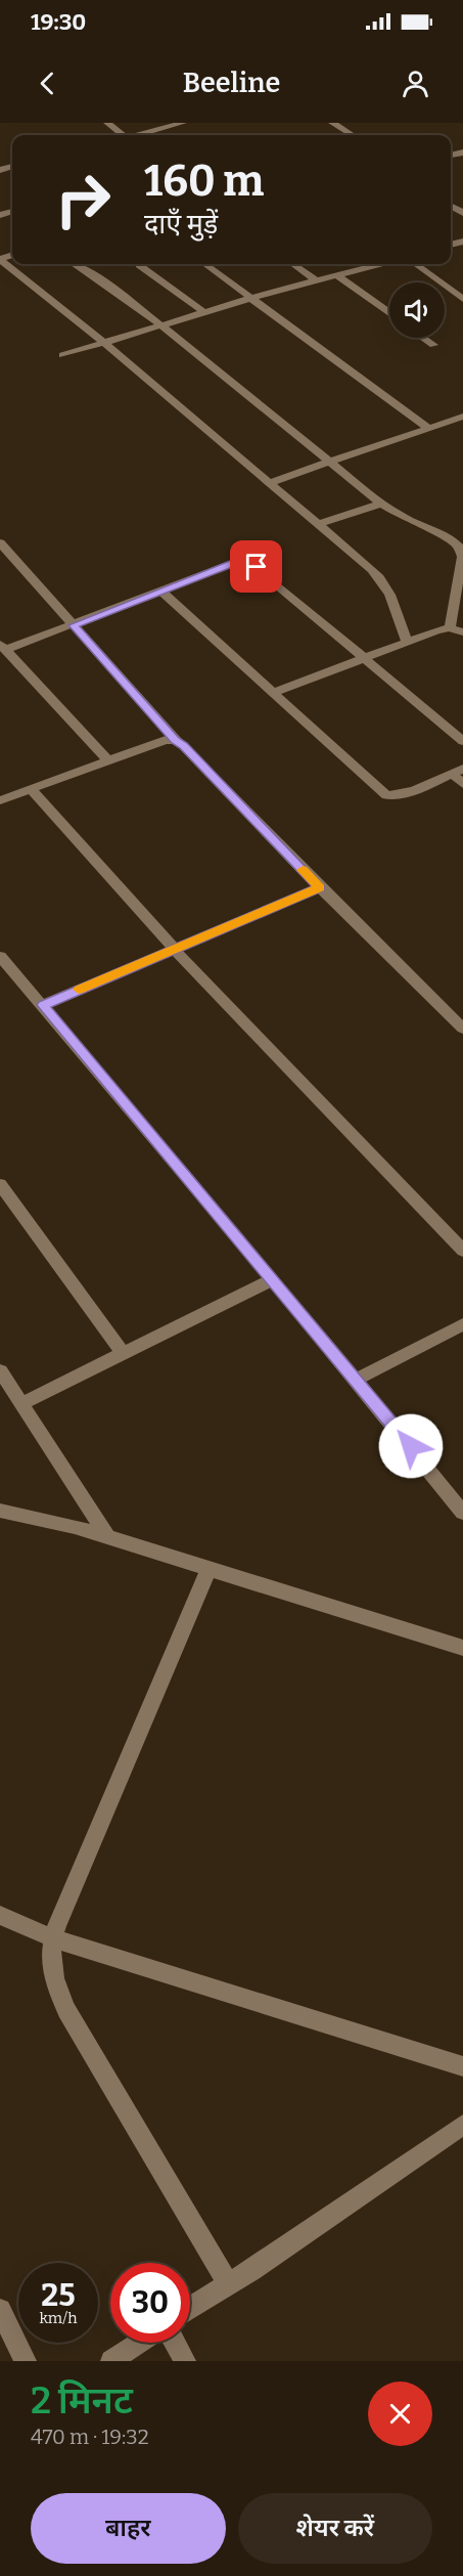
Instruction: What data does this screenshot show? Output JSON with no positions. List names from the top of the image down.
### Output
{
  "page": {
    "status": "19:30",
    "header": "Beeline",
    "turn": ["160 m", "दाएँ मुड़ें"],
    "speed": "25 km/h",
    "limit": "30",
    "heading": ["2 मिनट", "470 m · 19:32"],
    "buttons": ["बाहर", "शेयर करें"]
  }
}
